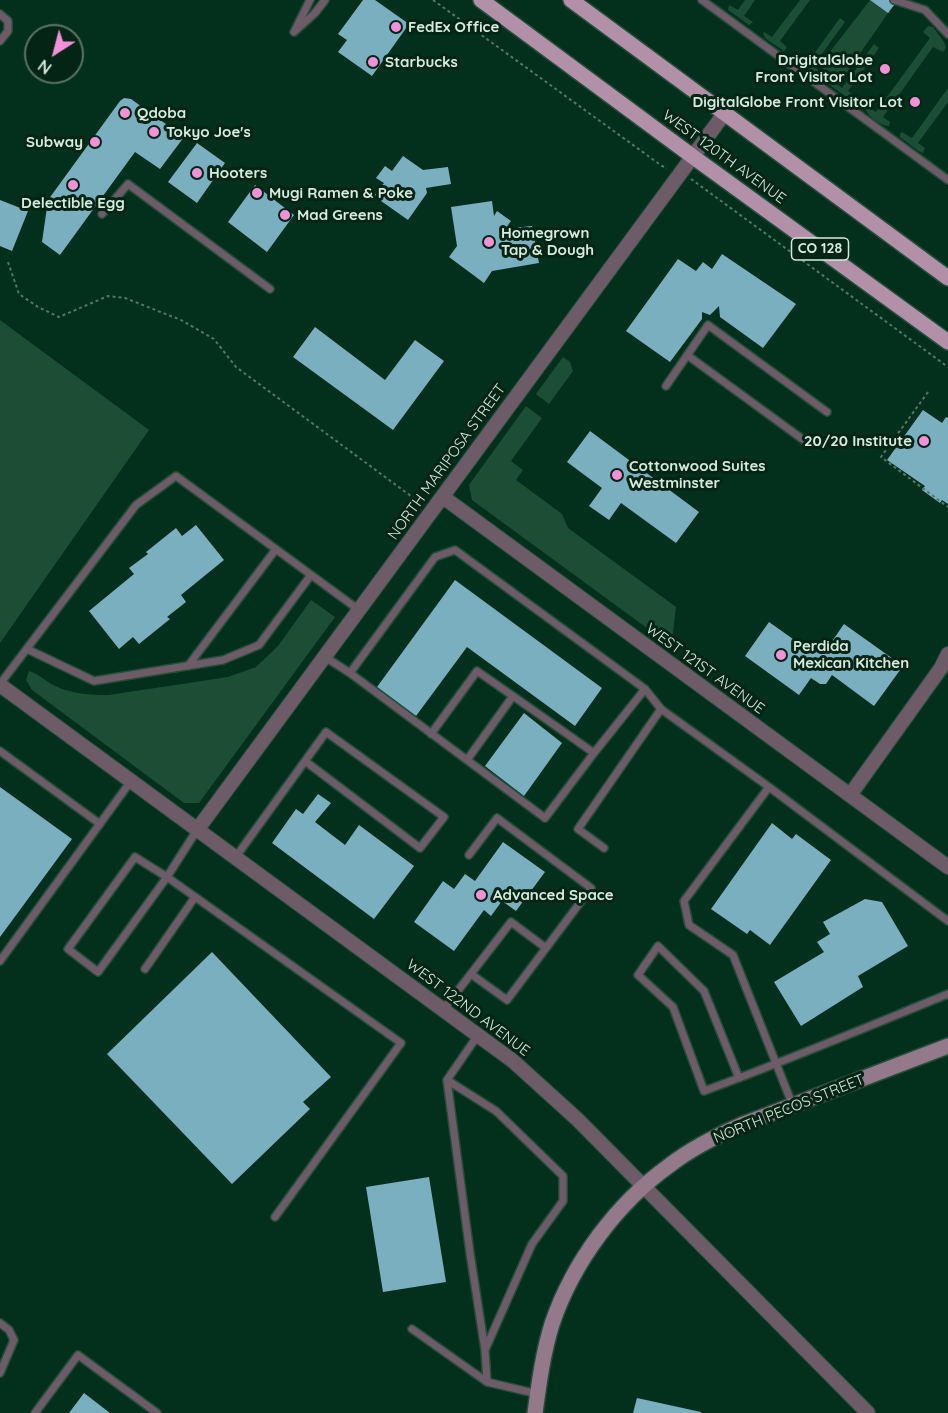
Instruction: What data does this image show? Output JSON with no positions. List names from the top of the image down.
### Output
{
  "streets": {
    "main road": ["WEST 120TH AVENUE", "CO 128"],
    "street": [
      "NORTH MARIPOSA STREET",
      "WEST 121ST AVENUE",
      "WEST 122ND AVENUE",
      "NORTH PECOS STREET"
    ]
  },
  "crossings": [
    ["WEST 120TH AVENUE", "NORTH MARIPOSA STREET"],
    ["NORTH MARIPOSA STREET", "WEST 121ST AVENUE"],
    ["NORTH MARIPOSA STREET", "WEST 122ND AVENUE"],
    ["WEST 122ND AVENUE", "NORTH PECOS STREET"]
  ],
  "places": [
    "FedEx Office",
    "Starbucks",
    "DrigitalGlobe Front Visitor Lot",
    "DigitalGlobe Front Visitor Lot",
    "Qdoba",
    "Tokyo Joe's",
    "Subway",
    "Hooters",
    "Delectible Egg",
    "Mugi Ramen & Poke",
    "Mad Greens",
    "Homegrown Tap & Dough",
    "20/20 Institute",
    "Cottonwood Suites Westminster",
    "Perdida Mexican Kitchen",
    "Advanced Space"
  ],
  "north": "bottom left"
}
